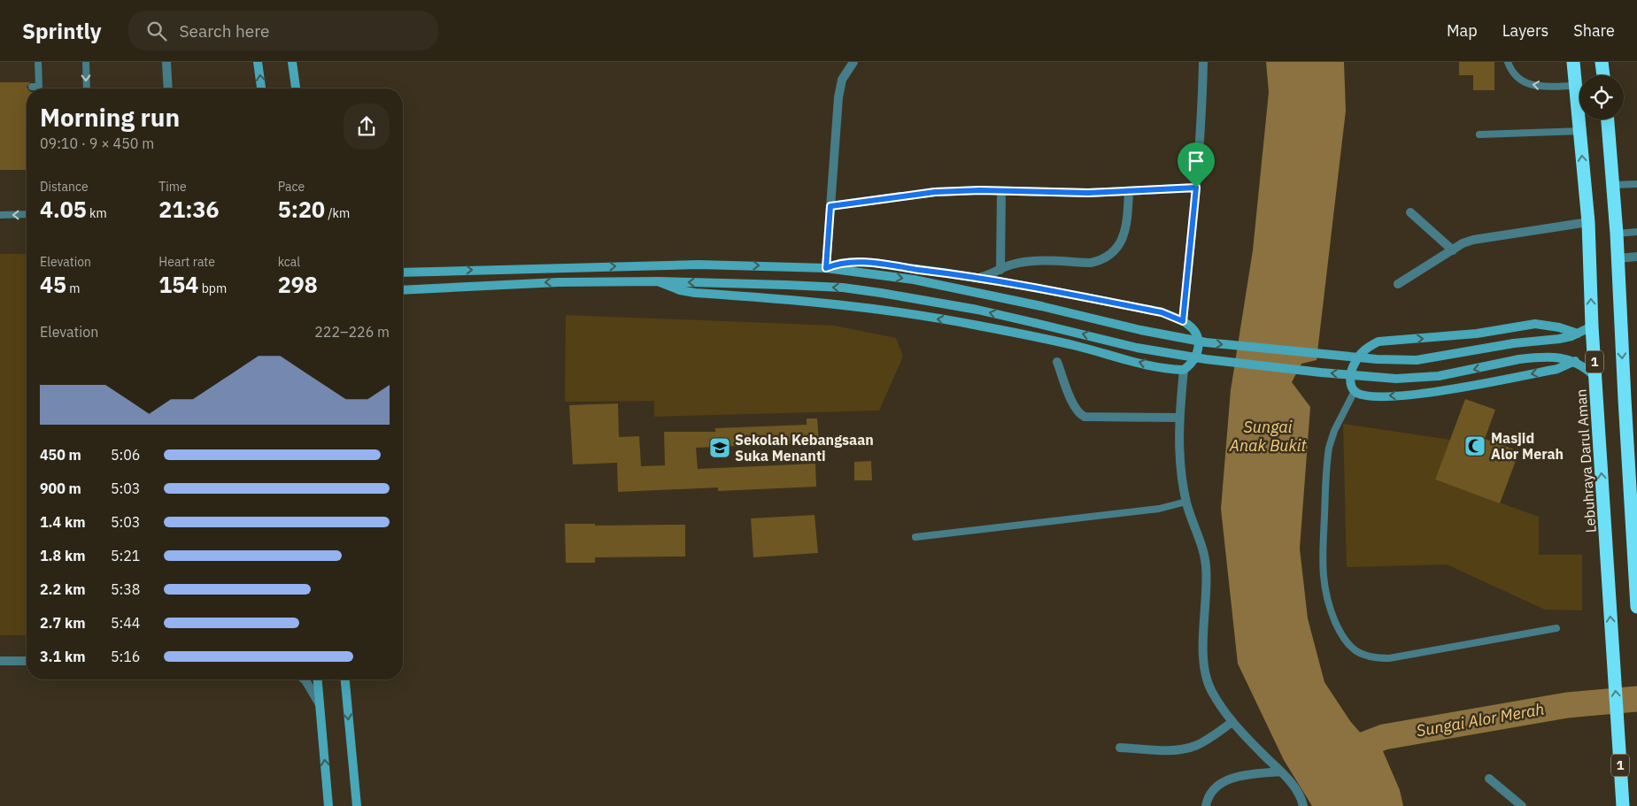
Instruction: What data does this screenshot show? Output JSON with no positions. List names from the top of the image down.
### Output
{
  "streets": {
    "highway": ["1", "Lebuhraya Darul Aman"]
  },
  "water": ["Sungai Anak Bukit", "Sungai Alor Merah"],
  "places": {
    "mosque": ["Masjid Alor Merah"],
    "school or university": ["Sekolah Kebangsaan Suka Menanti"]
  },
  "page": {
    "header": "Sprintly",
    "search": "Search here",
    "nav": ["Map", "Layers", "Share"],
    "heading": ["Morning run", "09:10 · 9 × 450 m"],
    "stats": [
      ["Distance", "4.05 km"],
      ["Time", "21:36"],
      ["Pace", "5:20 /km"],
      ["Elevation", "45 m"],
      ["Heart rate", "154 bpm"],
      ["kcal", "298"]
    ],
    "chart": ["Elevation", "222–226 m"],
    "list": [
      {
        "name": "450 m",
        "note": "5:06"
      },
      {
        "name": "900 m",
        "note": "5:03"
      },
      {
        "name": "1.4 km",
        "note": "5:03"
      },
      {
        "name": "1.8 km",
        "note": "5:21"
      },
      {
        "name": "2.2 km",
        "note": "5:38"
      },
      {
        "name": "2.7 km",
        "note": "5:44"
      },
      {
        "name": "3.1 km",
        "note": "5:16"
      }
    ]
  }
}
